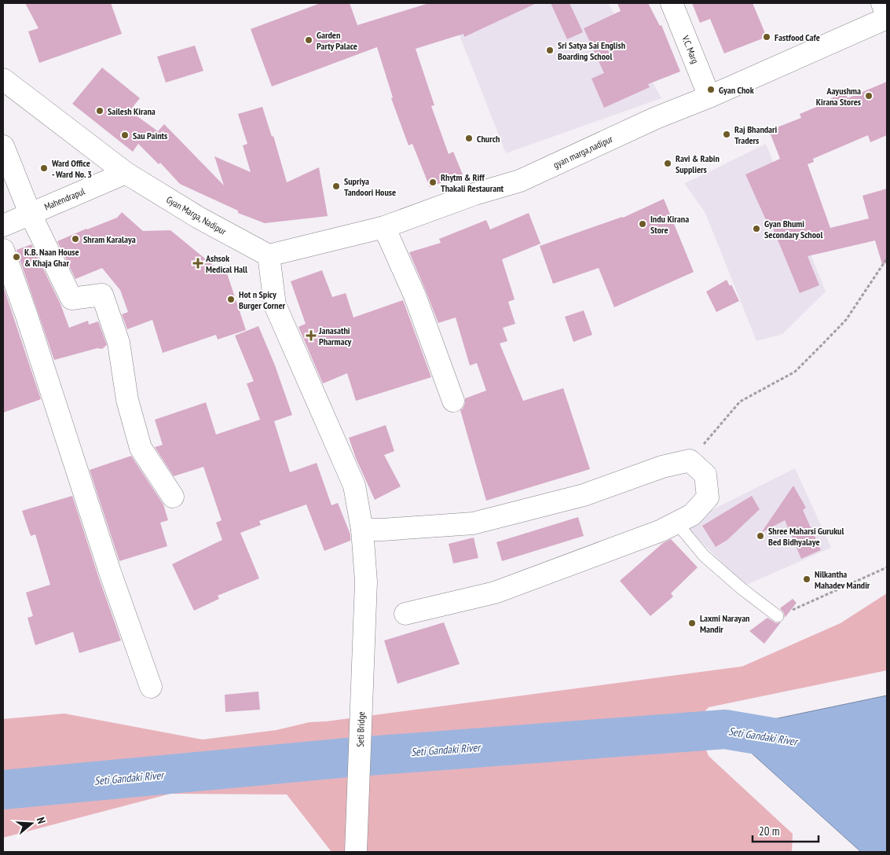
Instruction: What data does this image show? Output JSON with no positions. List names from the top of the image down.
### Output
{
  "streets": {
    "main road": [
      "V.C. Marg",
      "gyan marga,nadipur",
      "Mahendrapul",
      "Gyan Marga, Nadipur",
      "Seti Bridge"
    ]
  },
  "crossings": [
    ["V.C. Marg", "gyan marga,nadipur"],
    ["gyan marga,nadipur", "Gyan Marga, Nadipur"],
    ["gyan marga,nadipur", "Seti Bridge"],
    ["Mahendrapul", "Gyan Marga, Nadipur"],
    ["Gyan Marga, Nadipur", "Seti Bridge"]
  ],
  "water": ["Seti Gandaki River"],
  "places": {
    "other": [
      "Fastfood Cafe",
      "Garden Party Palace",
      "Sri Satya Sai English Boarding School",
      "Gyan Chok",
      "Aayushma Kirana Stores",
      "Sailesh Kirana",
      "Raj Bhandari Traders",
      "Sau Paints",
      "Church",
      "Ravi & Rabin Suppliers",
      "Ward Office - Ward No. 3",
      "Rhytm & Riff Thakali Restaurant",
      "Supriya Tandoori House",
      "Indu Kirana Store",
      "Gyan Bhumi Secondary School",
      "Shram Karalaya",
      "K.B. Naan House & Khaja Ghar",
      "Hot n Spicy Burger Corner",
      "Shree Maharsi Gurukul Bed Bidhyalaye",
      "Nilkantha Mahadev Mandir",
      "Laxmi Narayan Mandir"
    ],
    "health": ["Ashsok Medical Hall", "Janasathi Pharmacy"]
  },
  "scale_bar": "20 m",
  "north": "right"
}
